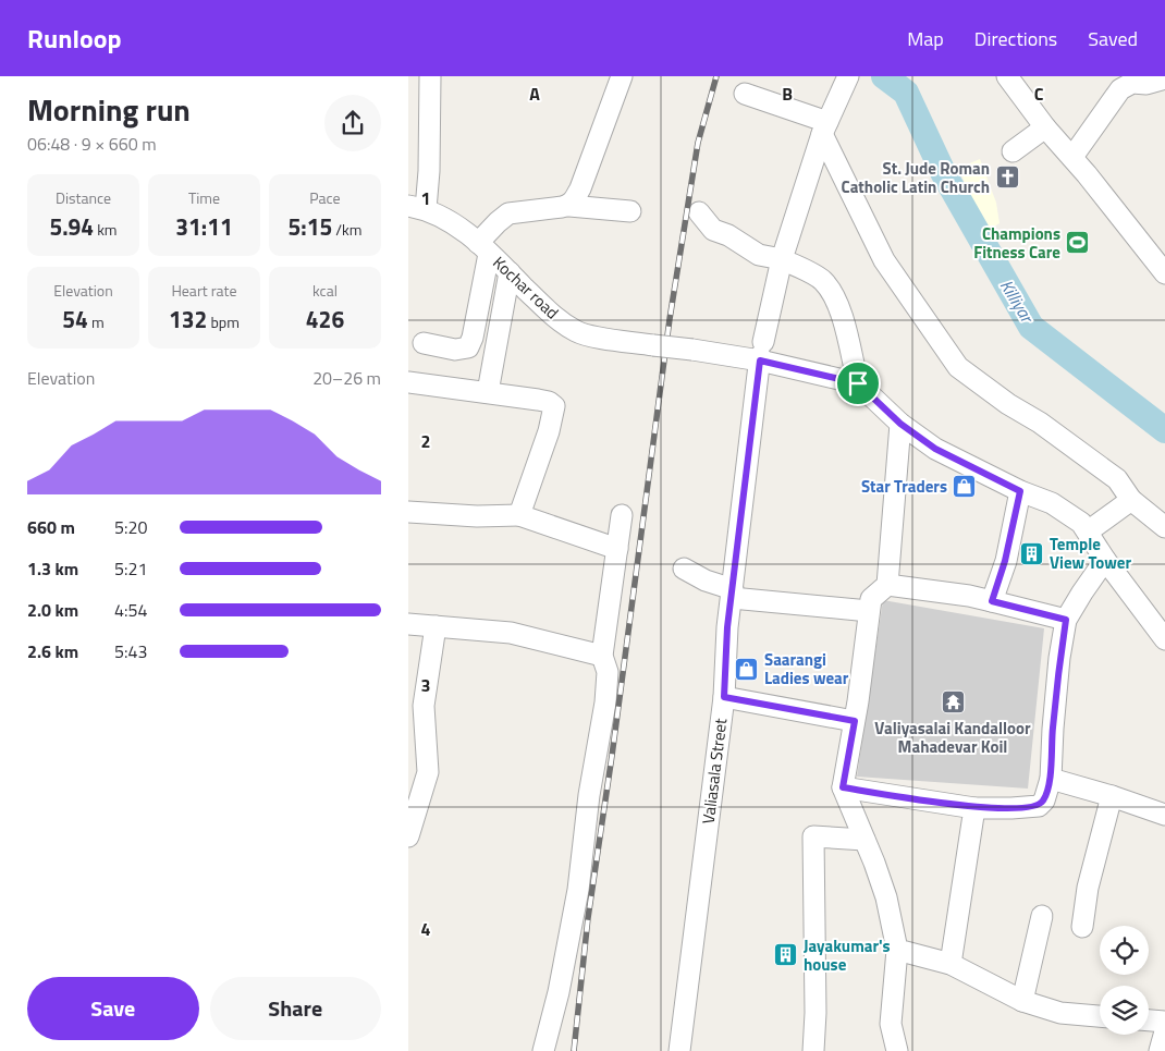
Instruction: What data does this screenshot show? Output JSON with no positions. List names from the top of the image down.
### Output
{
  "streets": {
    "street": ["Kochar road", "Valiasala Street"]
  },
  "crossings": [
    ["Kochar road", "Valiasala Street"]
  ],
  "water": ["Killiyar"],
  "places": {
    "church": ["St. Jude Roman Catholic Latin Church"],
    "sports": ["Champions Fitness Care"],
    "shop": ["Star Traders", "Saarangi Ladies wear"],
    "building": ["Temple View Tower", "Jayakumar's house"],
    "temple": ["Valiyasalai Kandalloor Mahadevar Koil"]
  },
  "page": {
    "header": "Runloop",
    "nav": ["Map", "Directions", "Saved"],
    "heading": ["Morning run", "06:48 · 9 × 660 m"],
    "stats": [
      ["Distance", "5.94 km"],
      ["Time", "31:11"],
      ["Pace", "5:15 /km"],
      ["Elevation", "54 m"],
      ["Heart rate", "132 bpm"],
      ["kcal", "426"]
    ],
    "chart": ["Elevation", "20–26 m"],
    "list": [
      {
        "name": "660 m",
        "note": "5:20"
      },
      {
        "name": "1.3 km",
        "note": "5:21"
      },
      {
        "name": "2.0 km",
        "note": "4:54"
      },
      {
        "name": "2.6 km",
        "note": "5:43"
      }
    ],
    "buttons": ["Save", "Share"]
  },
  "grid": {
    "columns": ["A", "B", "C"],
    "rows": [
      "1",
      "2",
      "3",
      "4"
    ]
  }
}
